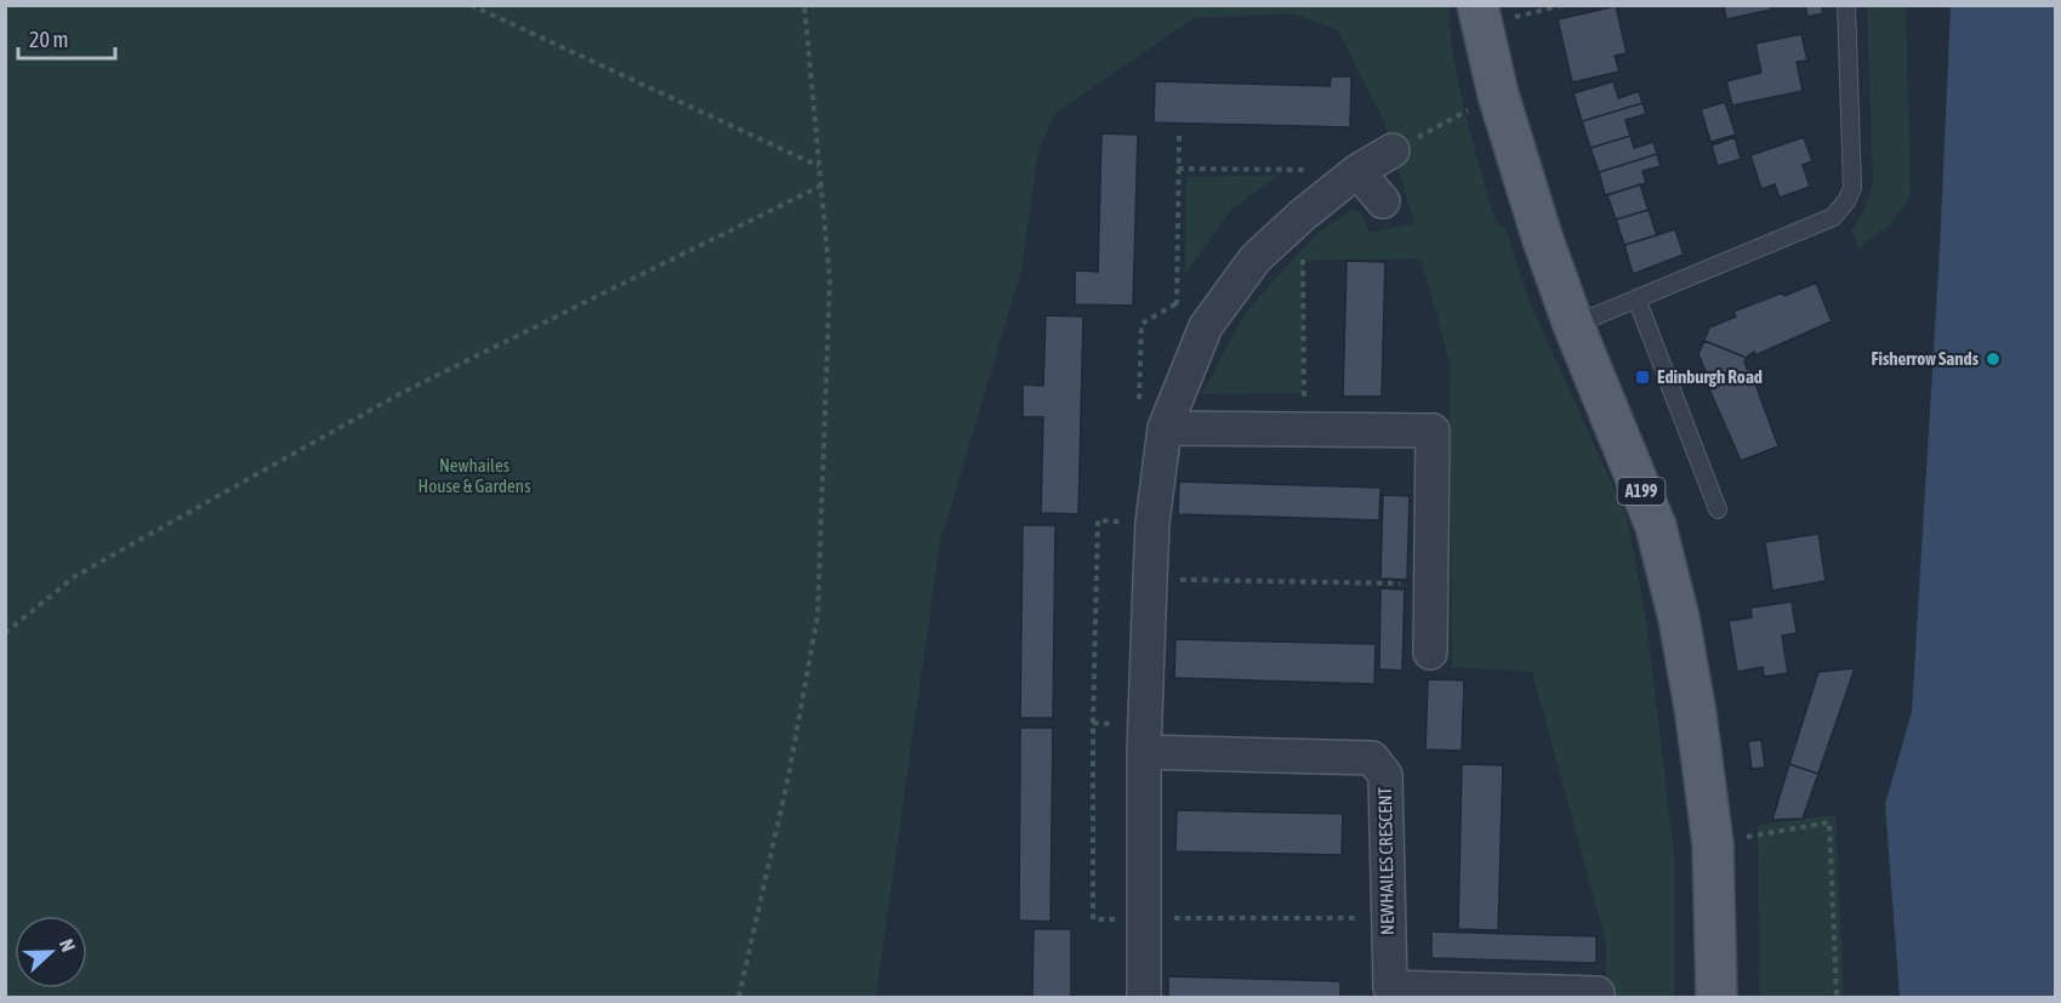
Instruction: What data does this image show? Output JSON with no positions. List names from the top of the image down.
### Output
{
  "streets": {
    "main road": ["A199"],
    "street": ["NEWHAILES CRESCENT"]
  },
  "parks": ["Newhailes House & Gardens"],
  "places": {
    "other": ["Fisherrow Sands"],
    "transit": ["Edinburgh Road"]
  },
  "scale_bar": "20 m",
  "north": "right"
}
